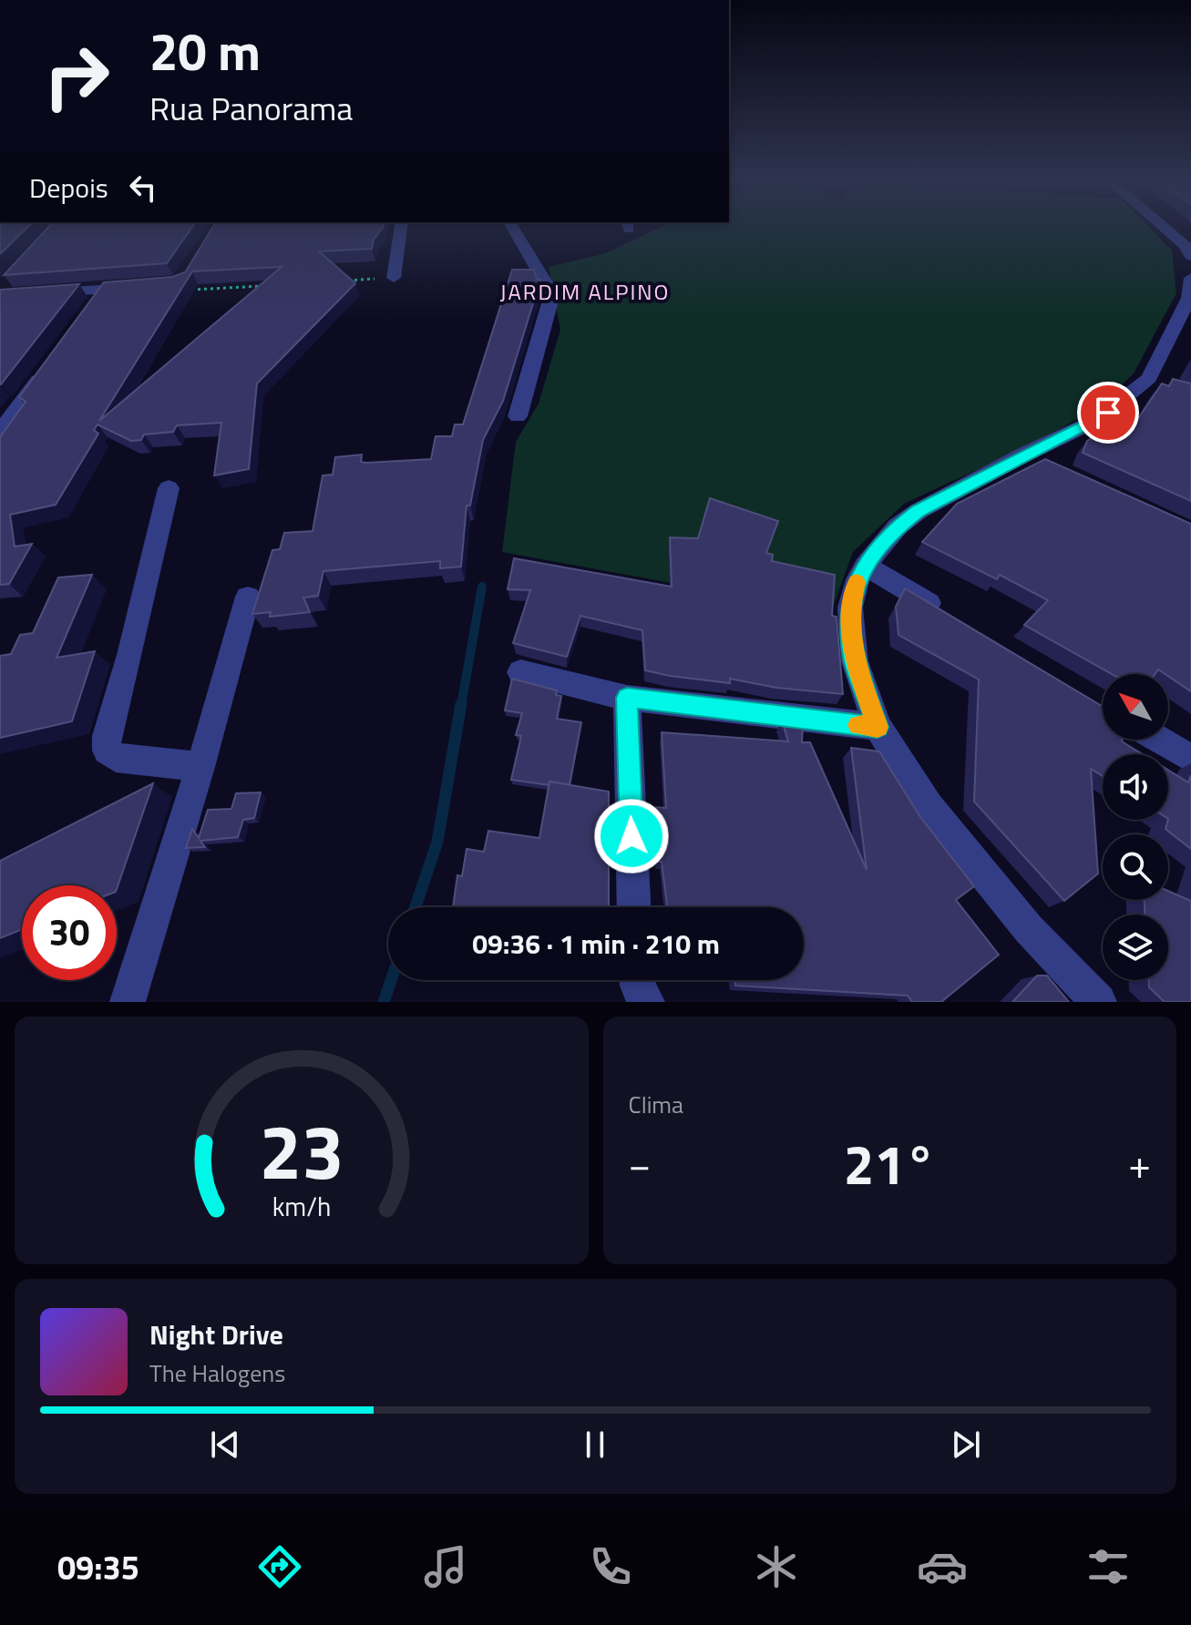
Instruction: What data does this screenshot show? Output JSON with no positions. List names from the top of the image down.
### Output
{
  "districts": ["JARDIM ALPINO"],
  "north": "top left",
  "page": {
    "turn": ["20 m", "Rua Panorama"],
    "then": "Depois",
    "limit": "30",
    "trip": "09:36 · 1 min · 210 m",
    "tile": "Clima",
    "heat": ["−", "21°", "+"],
    "song": ["Night Drive", "The Halogens"],
    "tabs": "09:35",
    "gauge": ["23", "km/h"]
  }
}
